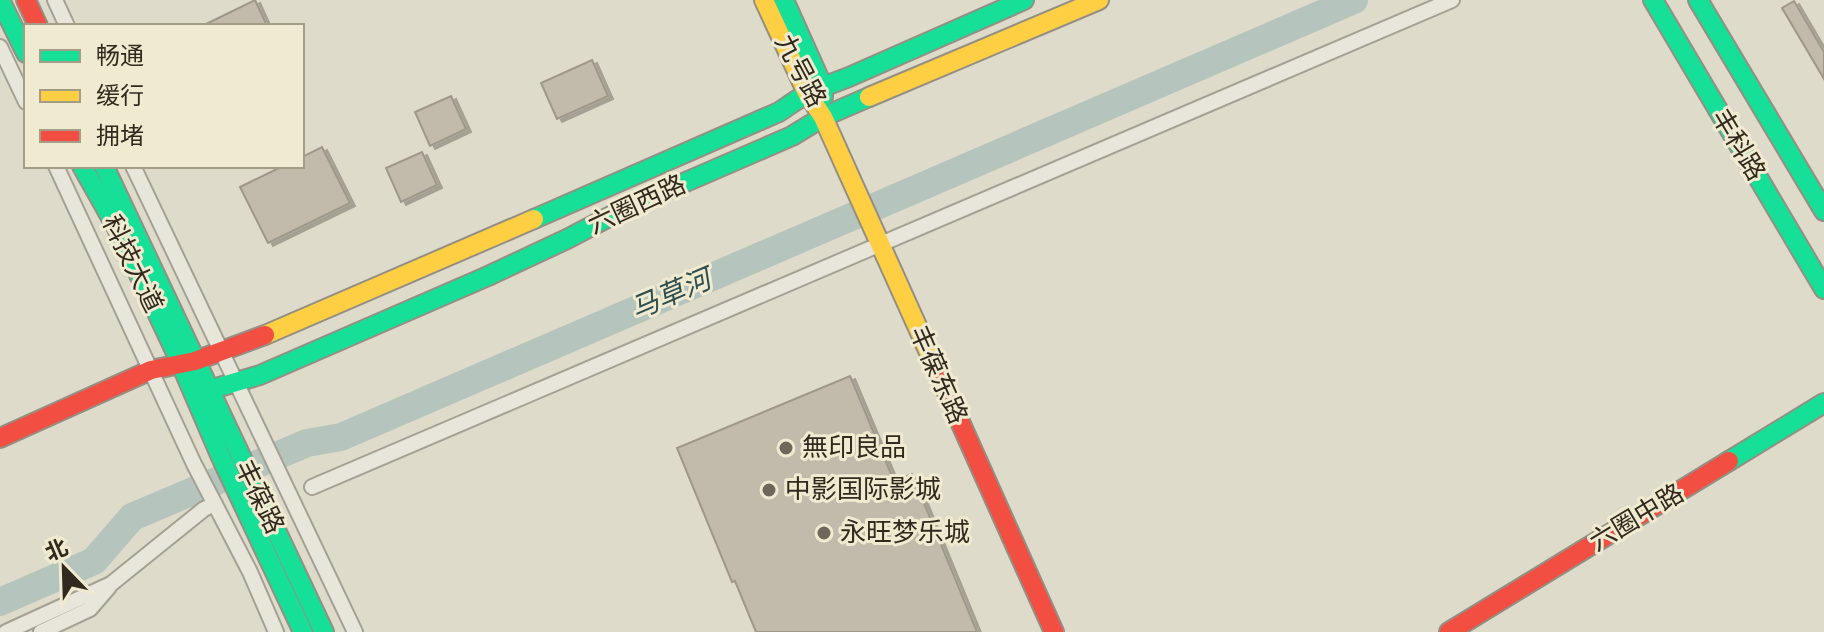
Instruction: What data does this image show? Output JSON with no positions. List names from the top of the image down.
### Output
{
  "streets": {
    "main road": [
      "九号路",
      "丰科路",
      "六圈西路",
      "科技大道",
      "丰葆东路",
      "丰葆路",
      "六圈中路"
    ]
  },
  "crossings": [
    ["九号路", "六圈西路"],
    ["九号路", "丰葆东路"],
    ["六圈西路", "科技大道"],
    ["六圈西路", "丰葆东路"],
    ["六圈西路", "丰葆路"],
    ["科技大道", "丰葆路"]
  ],
  "water": ["马草河"],
  "places": ["無印良品", "中影国际影城", "永旺梦乐城"],
  "legend": ["畅通", "缓行", "拥堵"],
  "north": "top left"
}
